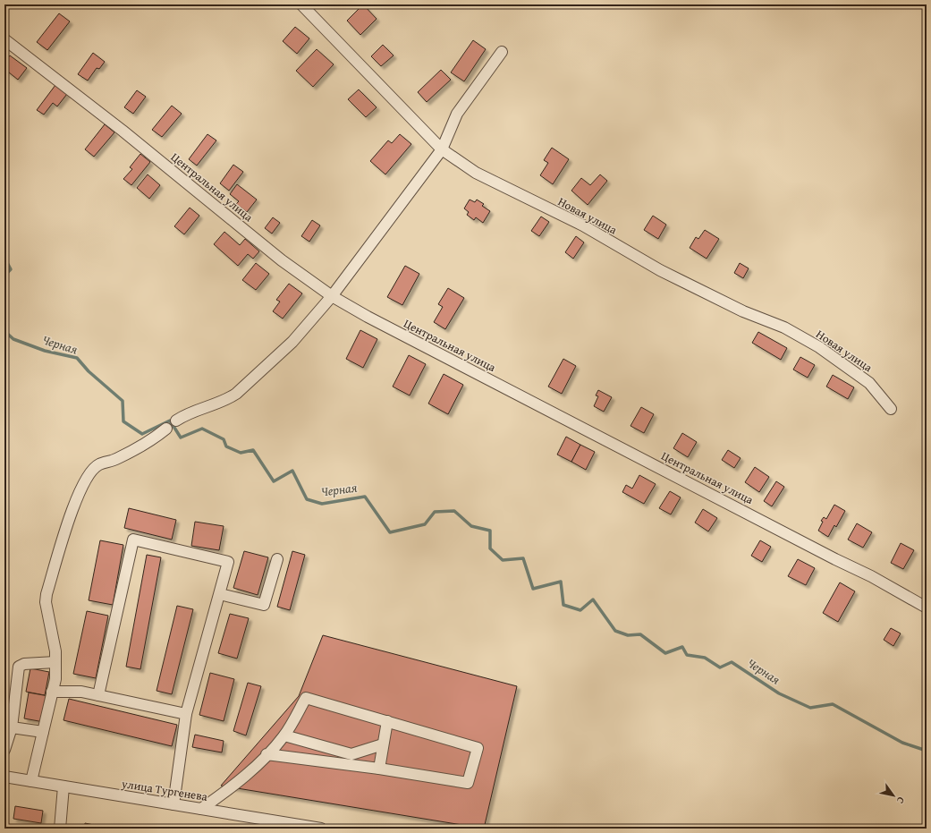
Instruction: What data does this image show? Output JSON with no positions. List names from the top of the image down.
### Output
{
  "streets": {
    "street": ["Центральная улица", "Новая улица", "улица Тургенева"]
  },
  "water": ["Черная"],
  "north": "bottom right"
}
